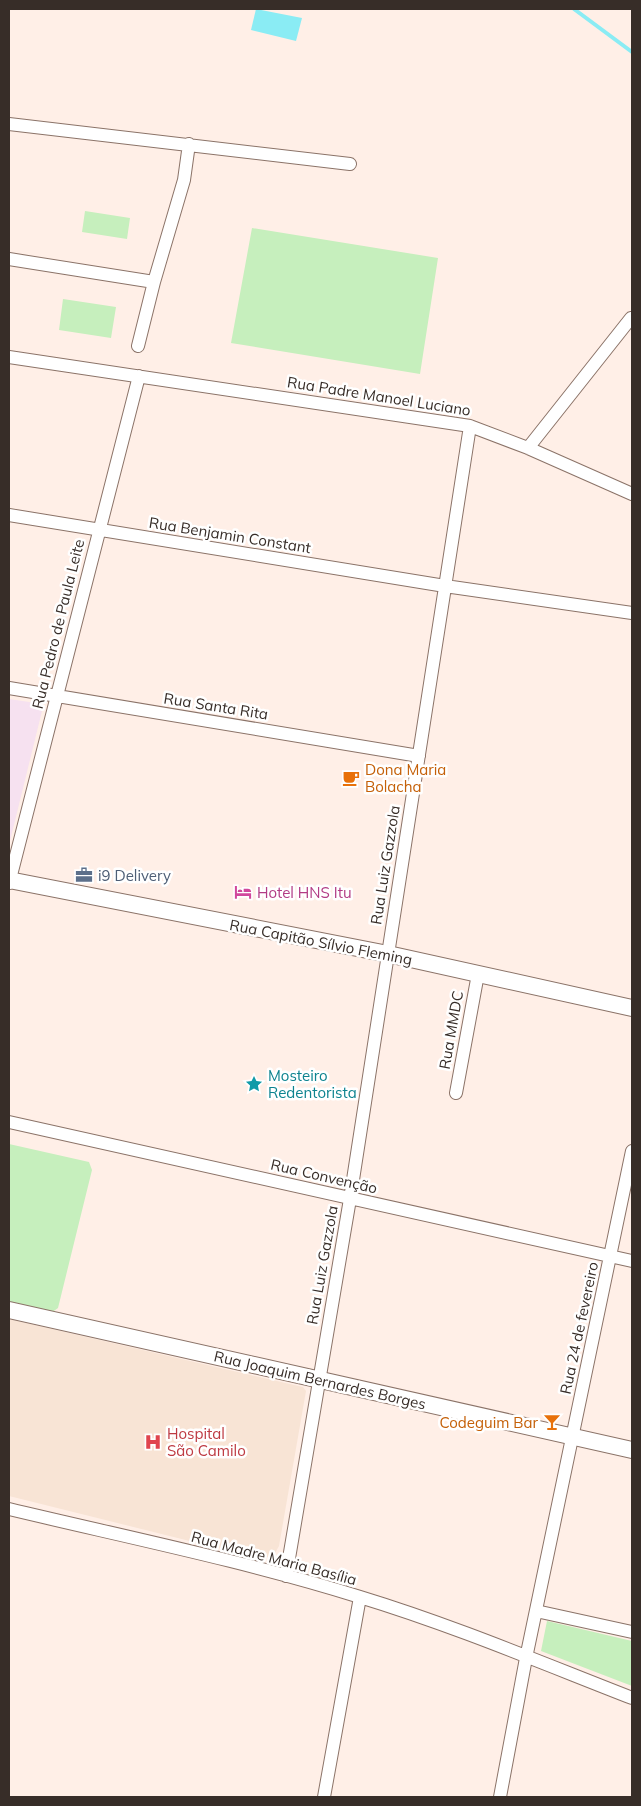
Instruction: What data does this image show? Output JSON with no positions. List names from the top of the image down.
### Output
{
  "streets": {
    "main road": ["Rua Capitão Sílvio Fleming", "Rua Joaquim Bernardes Borges"],
    "street": [
      "Rua Padre Manoel Luciano",
      "Rua Benjamin Constant",
      "Rua Pedro de Paula Leite",
      "Rua Santa Rita",
      "Rua Luiz Gazzola",
      "Rua MMDC",
      "Rua Convenção",
      "Rua 24 de fevereiro",
      "Rua Madre Maria Basília"
    ]
  },
  "crossings": [
    ["Rua Padre Manoel Luciano", "Rua Pedro de Paula Leite"],
    ["Rua Padre Manoel Luciano", "Rua Luiz Gazzola"],
    ["Rua Benjamin Constant", "Rua Pedro de Paula Leite"],
    ["Rua Benjamin Constant", "Rua Luiz Gazzola"],
    ["Rua Pedro de Paula Leite", "Rua Santa Rita"],
    ["Rua Pedro de Paula Leite", "Rua Capitão Sílvio Fleming"],
    ["Rua Santa Rita", "Rua Luiz Gazzola"],
    ["Rua Luiz Gazzola", "Rua Capitão Sílvio Fleming"],
    ["Rua Luiz Gazzola", "Rua Convenção"],
    ["Rua Luiz Gazzola", "Rua Joaquim Bernardes Borges"],
    ["Rua Luiz Gazzola", "Rua Madre Maria Basília"],
    ["Rua Capitão Sílvio Fleming", "Rua MMDC"],
    ["Rua Convenção", "Rua 24 de fevereiro"],
    ["Rua 24 de fevereiro", "Rua Joaquim Bernardes Borges"],
    ["Rua 24 de fevereiro", "Rua Madre Maria Basília"]
  ],
  "places": {
    "cafe": ["Dona Maria Bolacha"],
    "office": ["i9 Delivery"],
    "hotel": ["Hotel HNS Itu"],
    "place": ["Mosteiro Redentorista"],
    "bar": ["Codeguim Bar"],
    "hospital": ["Hospital São Camilo"]
  }
}
